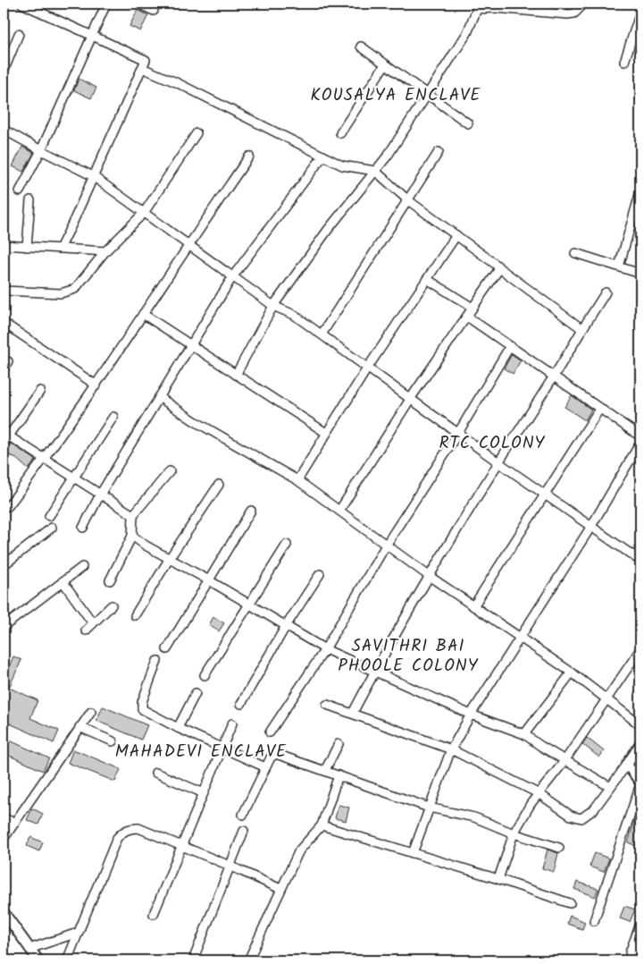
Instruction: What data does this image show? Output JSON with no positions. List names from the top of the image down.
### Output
{
  "districts": [
    "KOUSALYA ENCLAVE",
    "RTC COLONY",
    "SAVITHRI BAI PHOOLE COLONY",
    "MAHADEVI ENCLAVE"
  ]
}
